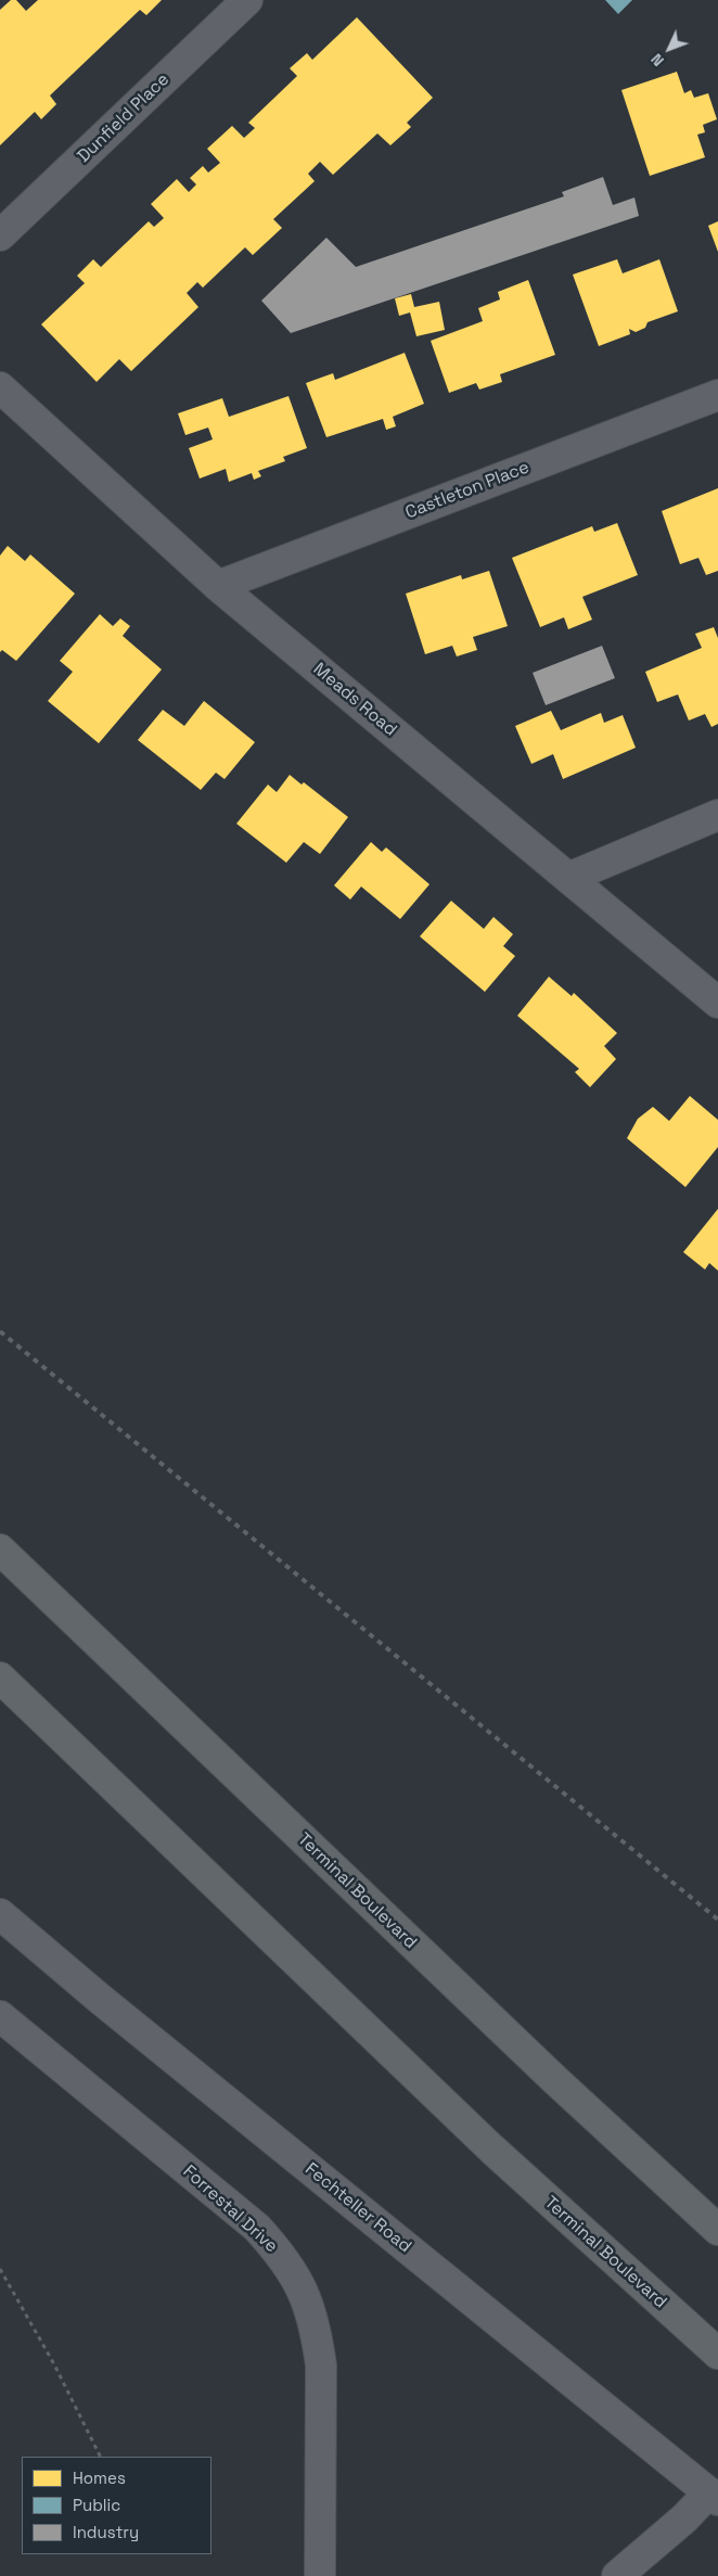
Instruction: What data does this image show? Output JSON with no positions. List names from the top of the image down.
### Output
{
  "streets": {
    "main road": ["Terminal Boulevard"],
    "street": [
      "Dunfield Place",
      "Castleton Place",
      "Meads Road",
      "Fechteller Road",
      "Forrestal Drive"
    ]
  },
  "crossings": [
    ["Castleton Place", "Meads Road"]
  ],
  "legend": ["Homes", "Public", "Industry"],
  "north": "bottom left"
}
